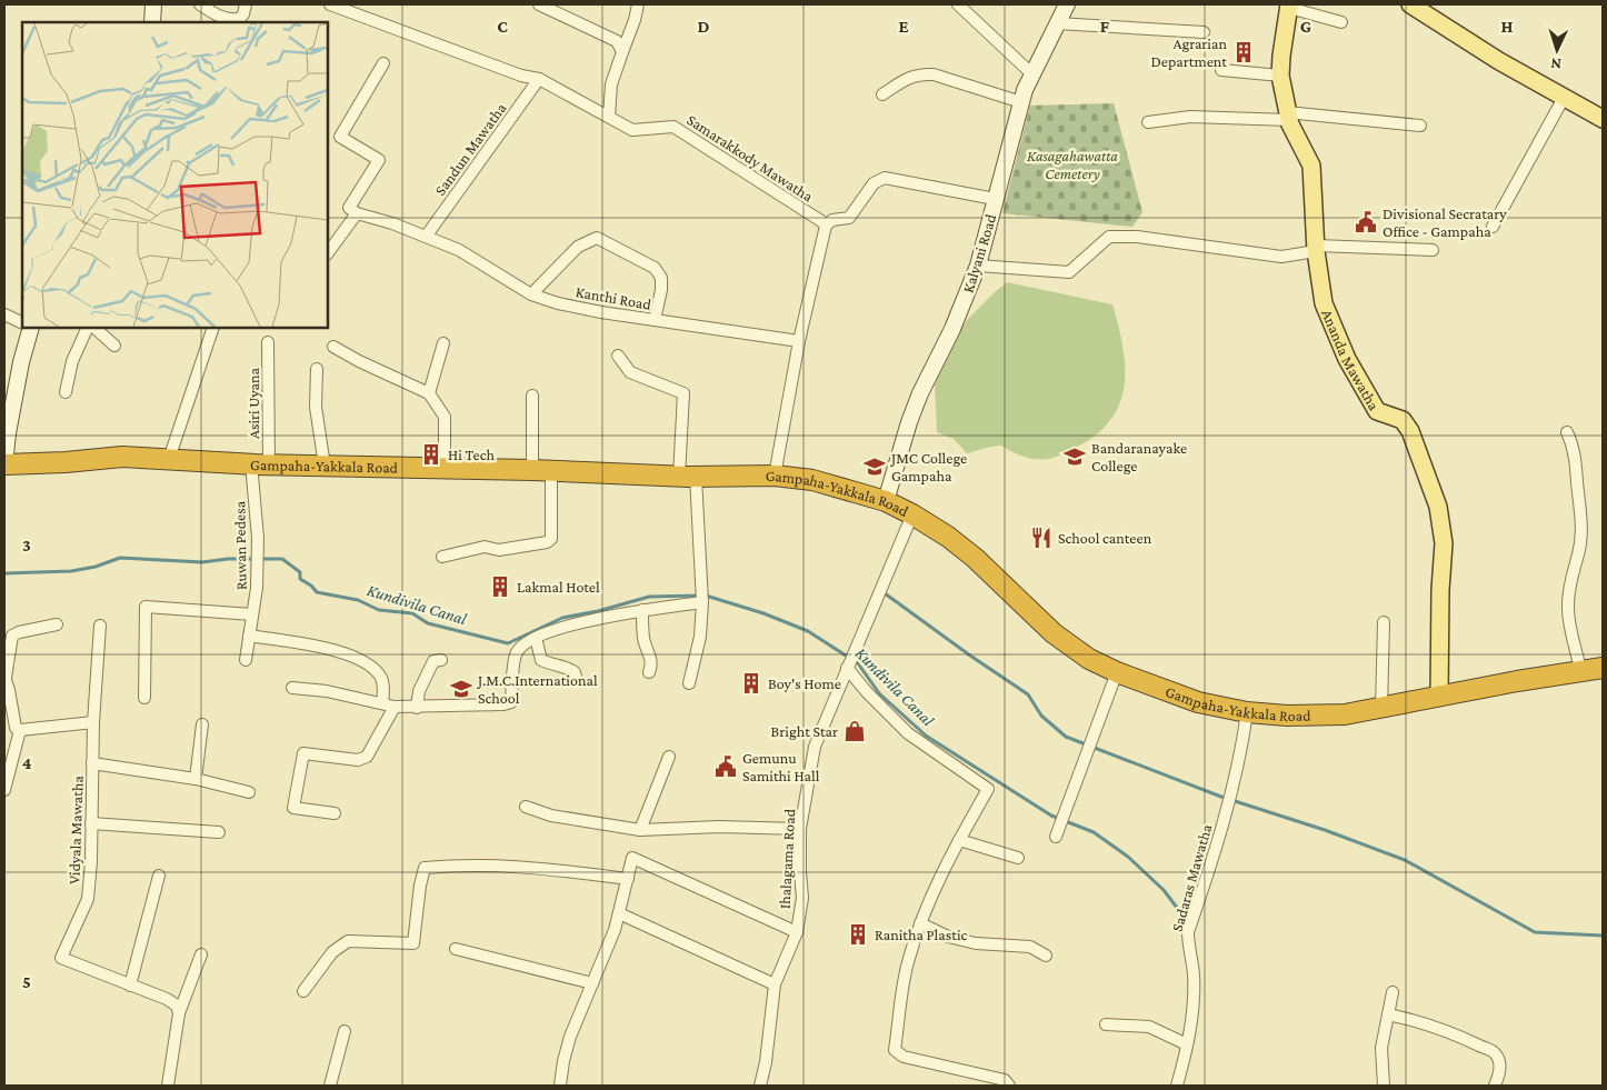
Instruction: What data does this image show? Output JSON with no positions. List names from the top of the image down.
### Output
{
  "streets": {
    "highway": ["Gampaha-Yakkala Road"],
    "main road": ["Ananda Mawatha"],
    "street": [
      "Sandun Mawatha",
      "Samarakkody Mawatha",
      "Kalyani Road",
      "Kanthi Road",
      "Asiri Uyana",
      "Ruwan Pedesa",
      "Vidyala Mawatha",
      "Ihalagama Road",
      "Sadaras Mawatha"
    ]
  },
  "crossings": [
    ["Sandun Mawatha", "Samarakkody Mawatha"],
    ["Sandun Mawatha", "Kanthi Road"],
    ["Kalyani Road", "Gampaha-Yakkala Road"],
    ["Ananda Mawatha", "Gampaha-Yakkala Road"],
    ["Asiri Uyana", "Gampaha-Yakkala Road"],
    ["Asiri Uyana", "Ruwan Pedesa"],
    ["Gampaha-Yakkala Road", "Ruwan Pedesa"],
    ["Gampaha-Yakkala Road", "Ihalagama Road"],
    ["Gampaha-Yakkala Road", "Sadaras Mawatha"]
  ],
  "water": ["Kundivila Canal"],
  "parks": ["Kasagahawatta Cemetery"],
  "places": {
    "building": [
      "Agrarian Department",
      "Hi Tech",
      "Lakmal Hotel",
      "Boy's Home",
      "Ranitha Plastic"
    ],
    "public building": ["Divisional Secratary Office - Gampaha", "Gemunu Samithi Hall"],
    "school or university": ["Bandaranayake College", "JMC College Gampaha", "J.M.C.International School"],
    "restaurant": ["School canteen"],
    "shop": ["Bright Star"]
  },
  "north": "bottom",
  "grid": {
    "columns": [
      "C",
      "D",
      "E",
      "F",
      "G",
      "H"
    ],
    "rows": ["3", "4", "5"]
  }
}
